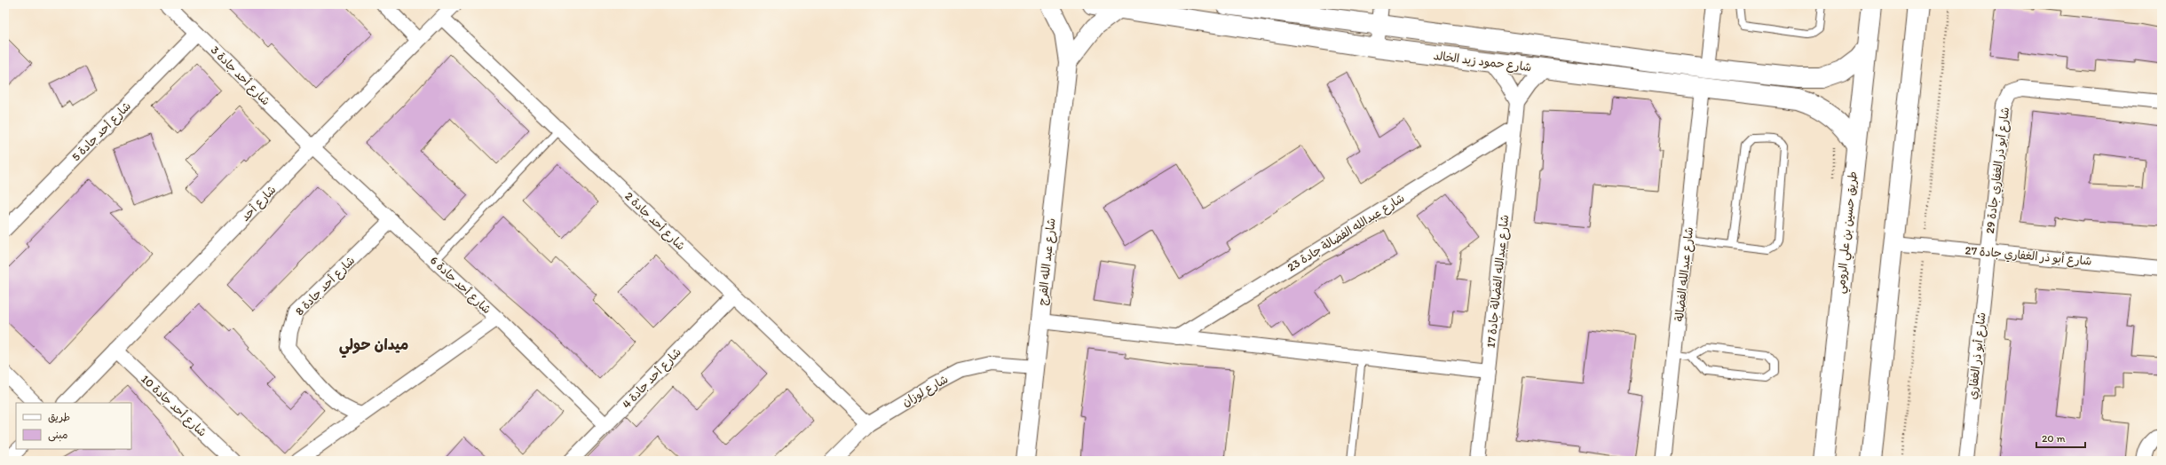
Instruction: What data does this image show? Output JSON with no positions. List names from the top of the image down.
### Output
{
  "streets": {
    "main road": ["شارع حمود زيد الخالد", "طريق حسين بن علي الرومي"],
    "street": [
      "شارع أحد جادة 3",
      "شارع أحد جادة 5",
      "شارع أبو ذر الغفاري جادة 29",
      "شارع أحد",
      "شارع أحد جادة 2",
      "شارع عبدالله الفضالة جادة 23",
      "شارع أبو ذر الغفاري جادة 27",
      "شارع عبد الله الفرج",
      "شارع عبدالله الفضالة",
      "شارع عبدالله الفضالة جادة 17",
      "شارع أحد جادة 6",
      "شارع أحد جادة 8",
      "شارع أبو ذر الغفاري",
      "شارع أحد جادة 4",
      "شارع لوزان",
      "شارع أحد جادة 10"
    ]
  },
  "crossings": [
    ["شارع حمود زيد الخالد", "طريق حسين بن علي الرومي"],
    ["شارع حمود زيد الخالد", "شارع عبدالله الفضالة"],
    ["شارع حمود زيد الخالد", "شارع عبدالله الفضالة جادة 17"],
    ["شارع أحد جادة 3", "شارع أحد جادة 5"],
    ["شارع أحد جادة 3", "شارع أحد"],
    ["شارع أحد جادة 3", "شارع أحد جادة 6"],
    ["شارع أبو ذر الغفاري جادة 29", "شارع أبو ذر الغفاري جادة 27"],
    ["شارع أبو ذر الغفاري جادة 29", "شارع أبو ذر الغفاري"],
    ["شارع أحد", "شارع أحد جادة 2"],
    ["شارع أحد", "شارع أحد جادة 6"],
    ["شارع أحد", "شارع أحد جادة 10"],
    ["شارع أحد جادة 2", "شارع أحد جادة 4"],
    ["شارع أحد جادة 2", "شارع لوزان"],
    ["شارع عبدالله الفضالة جادة 23", "شارع عبدالله الفضالة جادة 17"],
    ["شارع أبو ذر الغفاري جادة 27", "شارع أبو ذر الغفاري"],
    ["شارع عبد الله الفرج", "شارع لوزان"],
    ["شارع أحد جادة 6", "شارع أحد جادة 8"],
    ["شارع أحد جادة 6", "شارع أحد جادة 4"]
  ],
  "districts": ["ميدان حولي"],
  "legend": ["طريق", "مبنى"],
  "scale_bar": "20 m"
}
